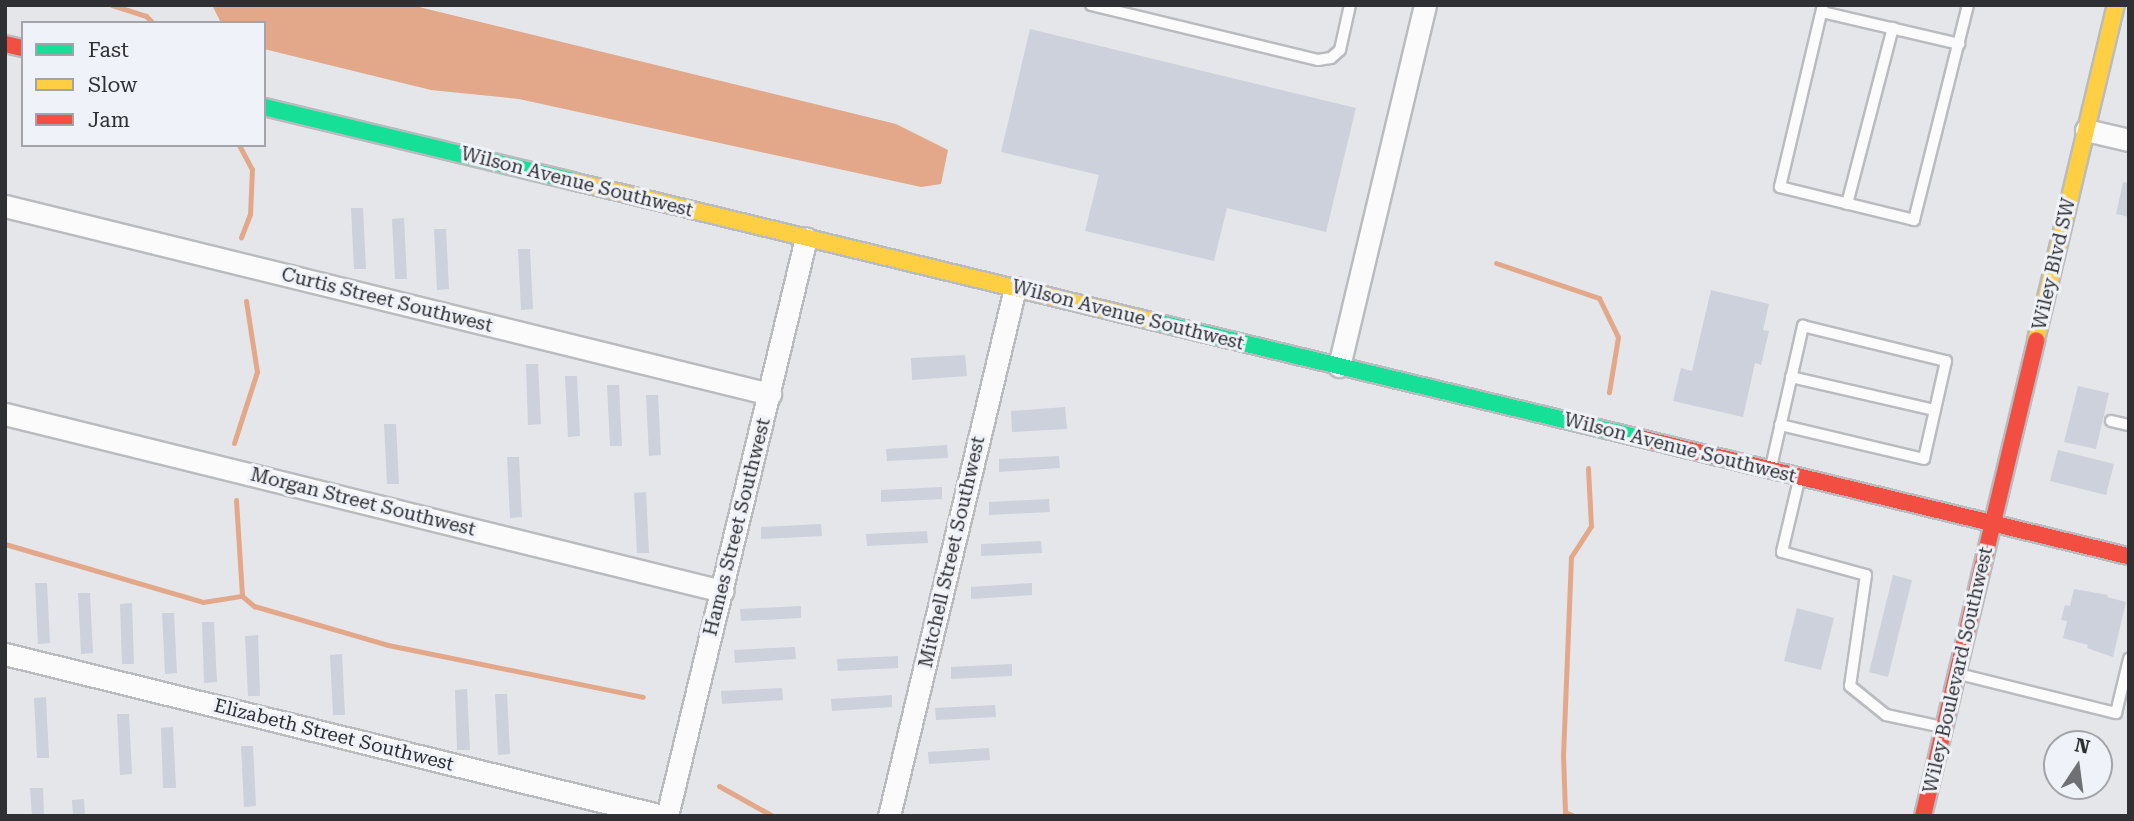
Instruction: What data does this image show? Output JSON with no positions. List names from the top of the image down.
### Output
{
  "streets": {
    "street": [
      "Wilson Avenue Southwest",
      "Wiley Blvd SW",
      "Curtis Street Southwest",
      "Morgan Street Southwest",
      "Hames Street Southwest",
      "Mitchell Street Southwest",
      "Wiley Boulevard Southwest",
      "Elizabeth Street Southwest"
    ]
  },
  "crossings": [
    ["Wilson Avenue Southwest", "Wiley Blvd SW"],
    ["Wilson Avenue Southwest", "Hames Street Southwest"],
    ["Wilson Avenue Southwest", "Mitchell Street Southwest"],
    ["Wilson Avenue Southwest", "Wiley Boulevard Southwest"],
    ["Wiley Blvd SW", "Wiley Boulevard Southwest"],
    ["Curtis Street Southwest", "Hames Street Southwest"],
    ["Morgan Street Southwest", "Hames Street Southwest"]
  ],
  "legend": ["Fast", "Slow", "Jam"],
  "north": "top"
}
